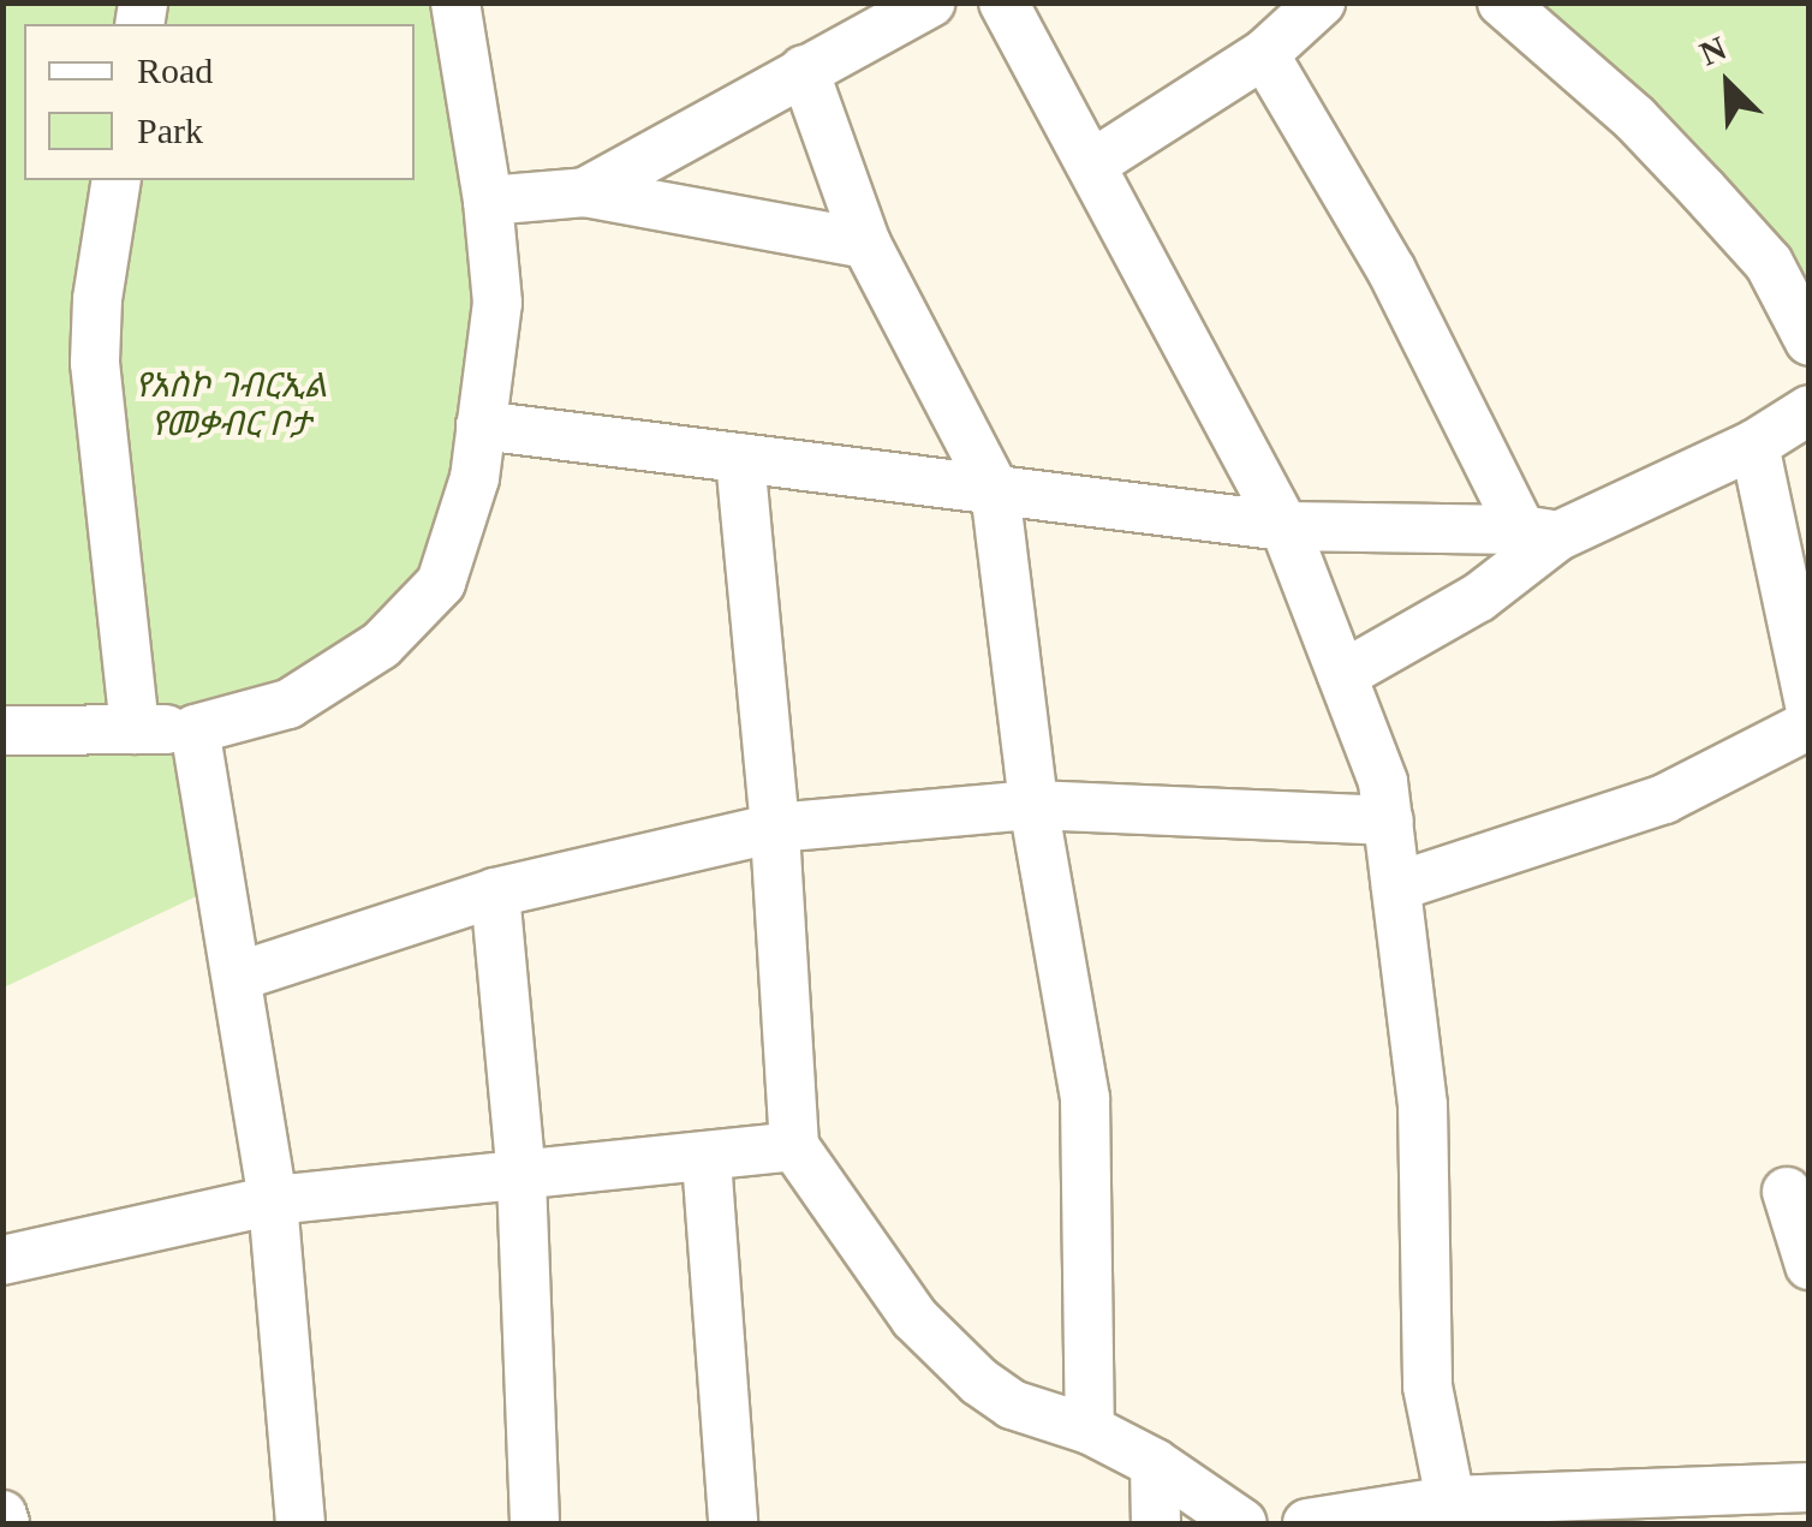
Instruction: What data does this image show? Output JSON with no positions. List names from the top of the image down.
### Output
{
  "parks": ["የአስኮ ገብርኢል የመቃብር ቦታ"],
  "legend": ["Road", "Park"],
  "north": "top left"
}
